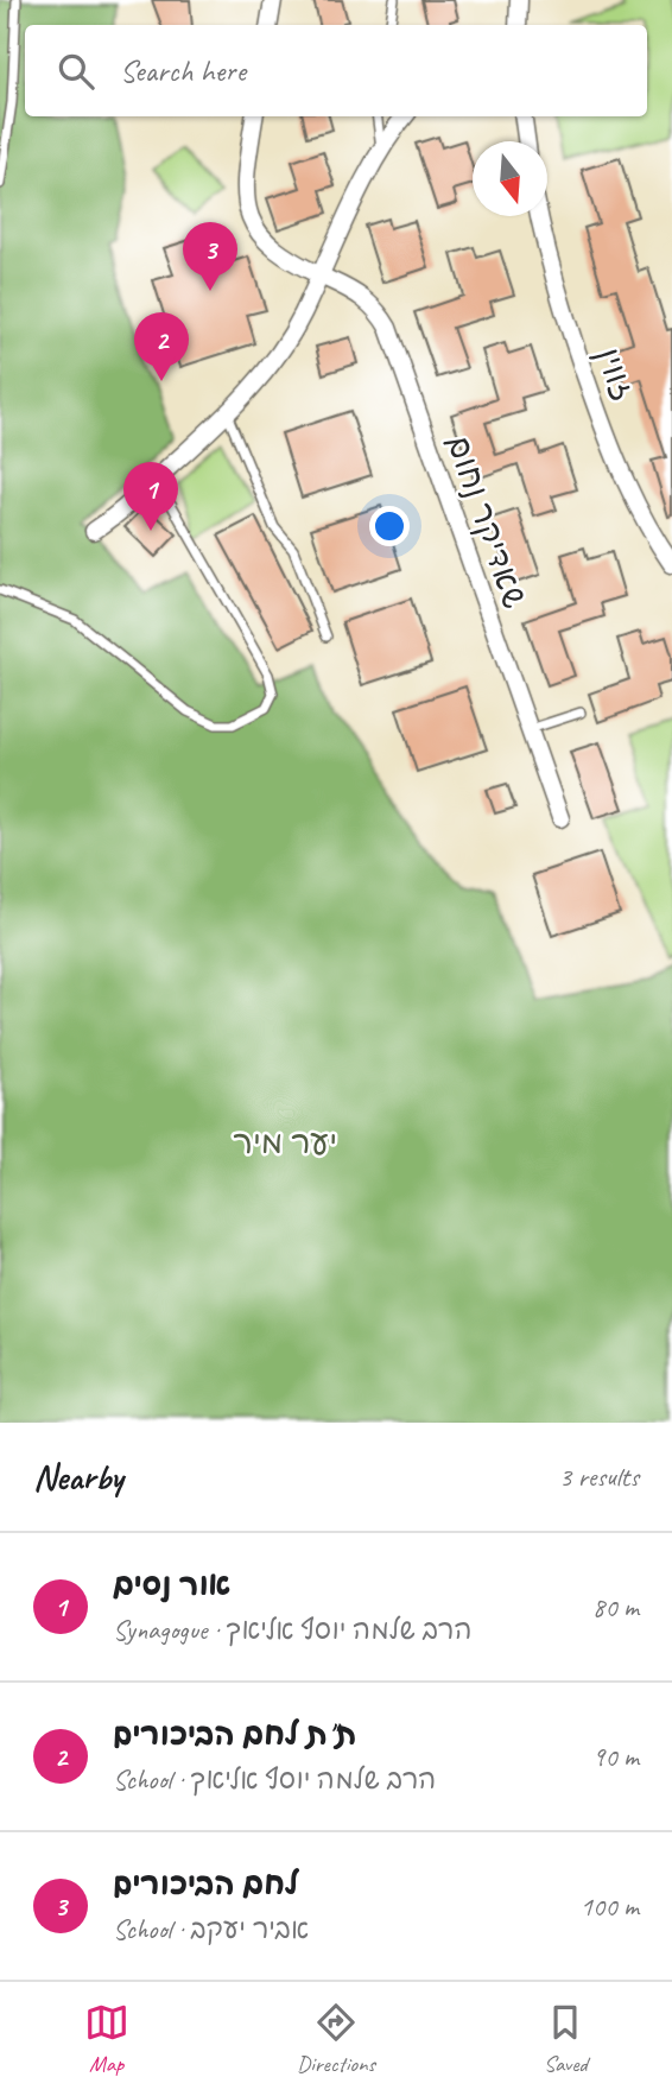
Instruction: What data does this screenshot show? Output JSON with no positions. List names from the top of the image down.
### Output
{
  "streets": {
    "street": ["זווין", "שאדיקר נחום"]
  },
  "parks": ["יער מיר"],
  "north": "bottom",
  "page": {
    "search": "Search here",
    "pins": ["3", "2", "1"],
    "heading": ["Nearby", "3 results"],
    "list": [
      {
        "mark": "1",
        "name": "אור נסים",
        "note": "Synagogue · הרב שלמה יוסף אליאך",
        "value": "80 m"
      },
      {
        "mark": "2",
        "name": "ת\"ת לחם הביכורים",
        "note": "School · הרב שלמה יוסף אליאך",
        "value": "90 m"
      },
      {
        "mark": "3",
        "name": "לחם הביכורים",
        "note": "School · אביר יעקב",
        "value": "100 m"
      }
    ],
    "nav": ["Map", "Directions", "Saved"]
  }
}
